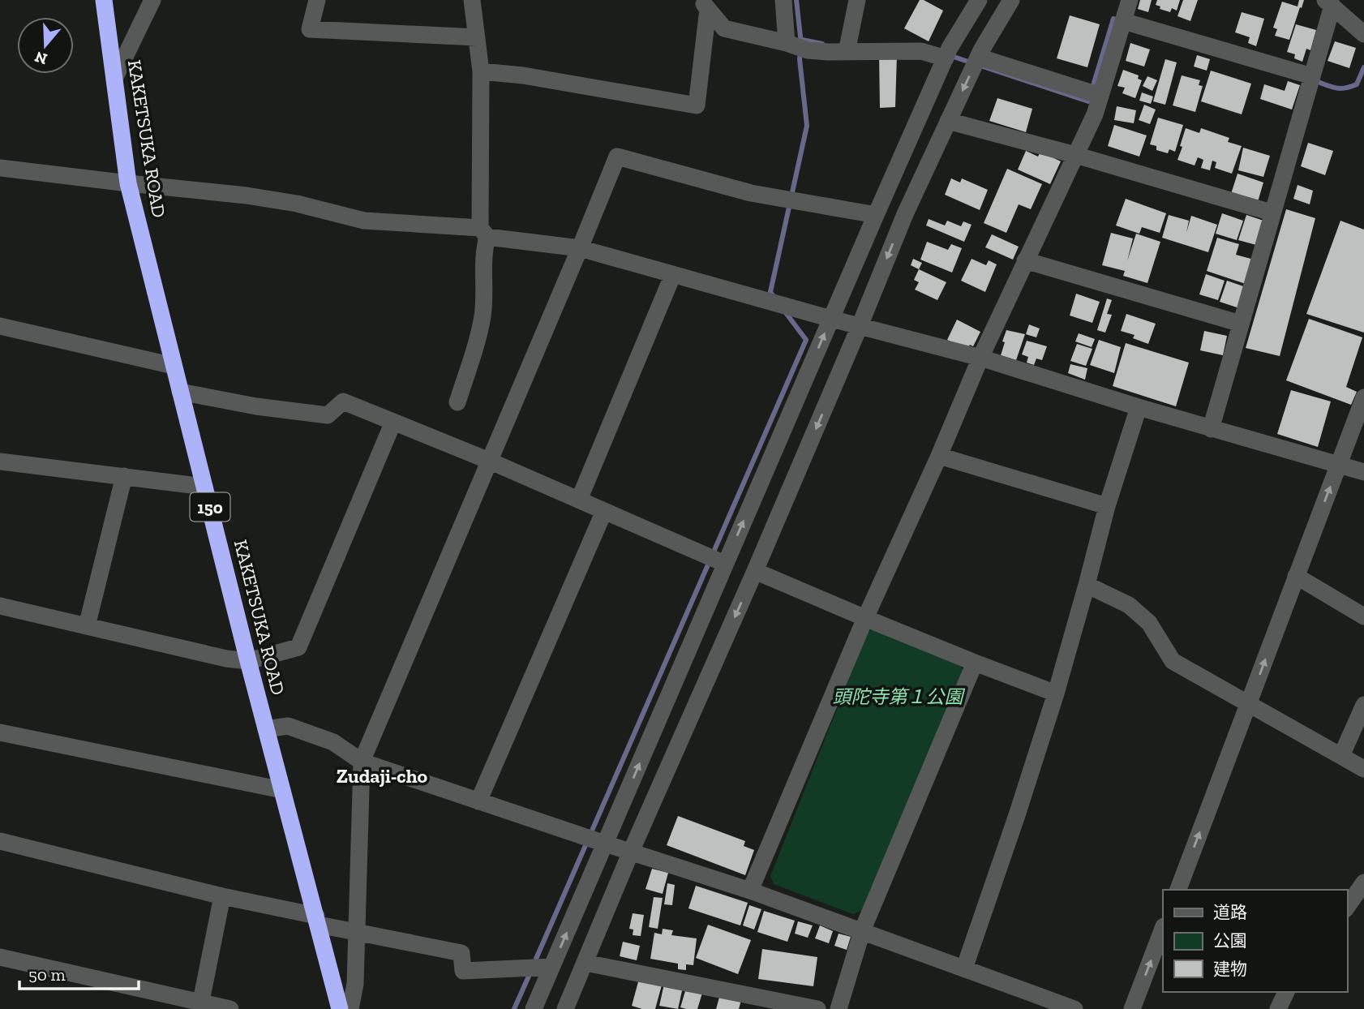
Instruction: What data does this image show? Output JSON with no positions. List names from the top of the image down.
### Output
{
  "streets": {
    "highway": ["KAKETSUKA ROAD", "150"]
  },
  "districts": ["Zudaji-cho"],
  "parks": ["頭陀寺第１公園"],
  "legend": ["道路", "公園", "建物"],
  "scale_bar": "50 m",
  "north": "bottom"
}
